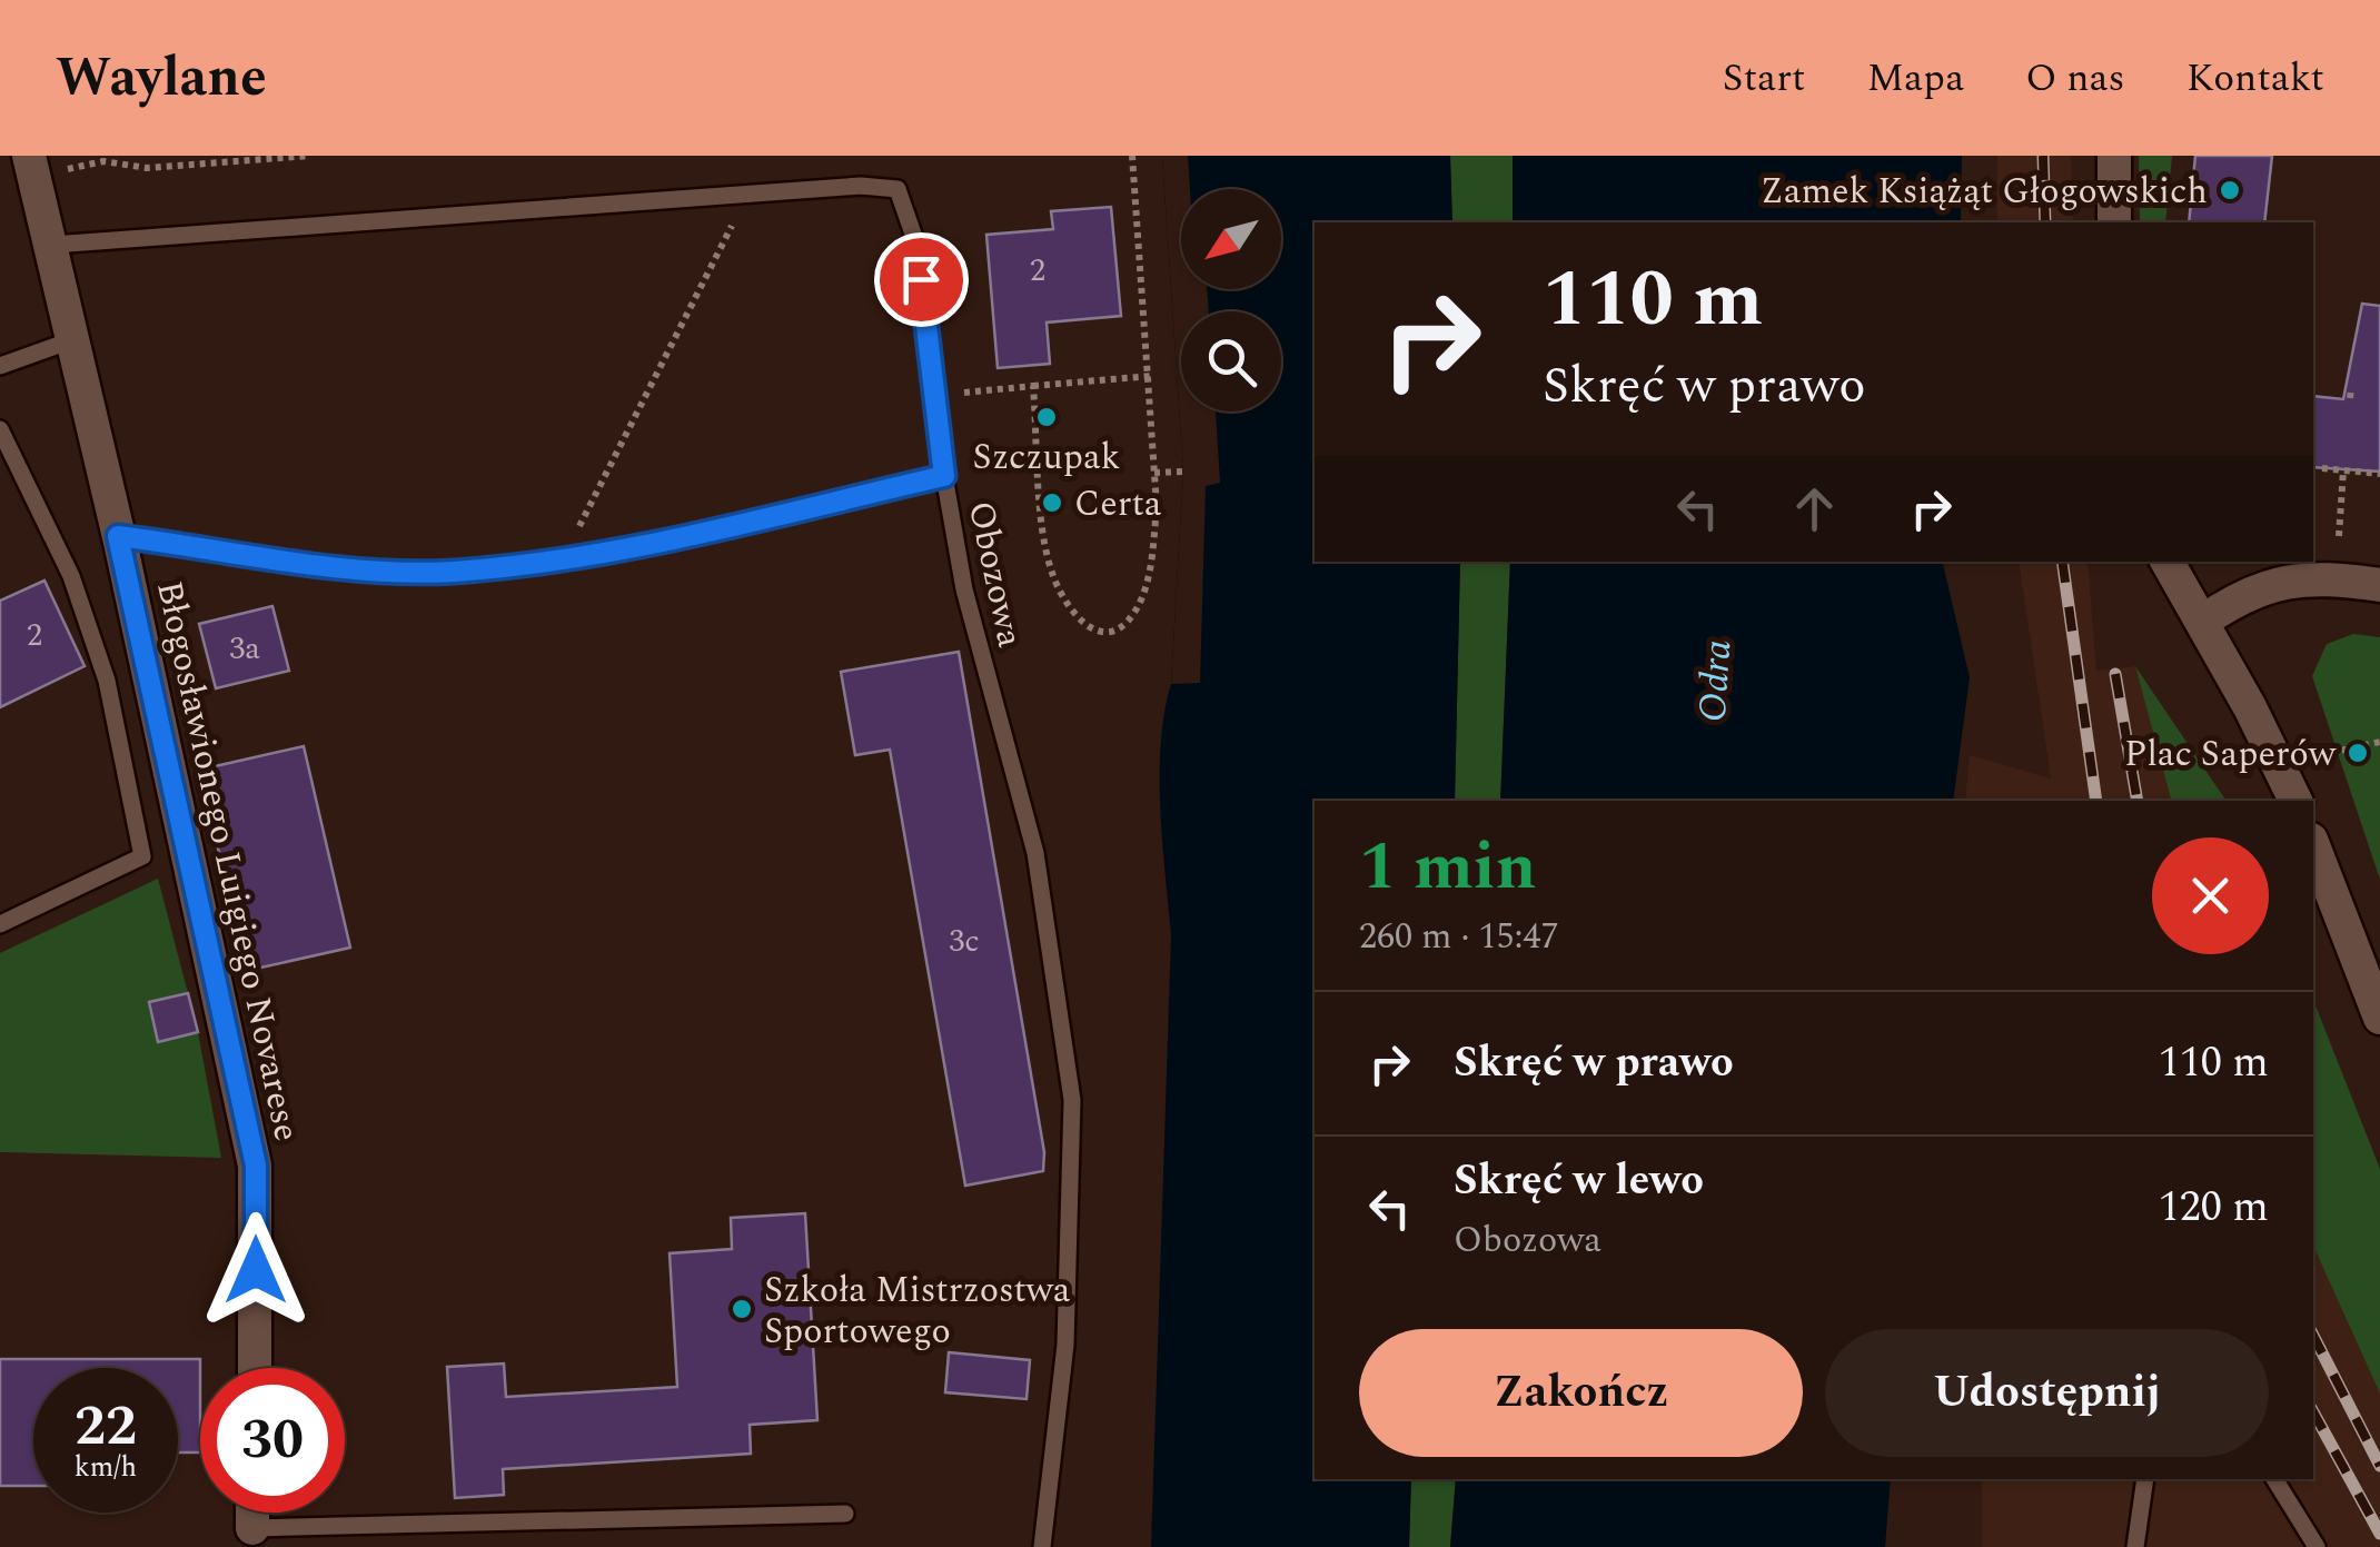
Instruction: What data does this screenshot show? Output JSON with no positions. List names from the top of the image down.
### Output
{
  "streets": {
    "street": ["Błogosławionego Luigiego Novarese"],
    "lane": ["Obozowa"]
  },
  "crossings": [
    ["Obozowa", "Błogosławionego Luigiego Novarese"]
  ],
  "water": ["Odra"],
  "places": [
    "Zamek Książąt Głogowskich",
    "Szczupak",
    "Certa",
    "Plac Saperów",
    "Szkoła Mistrzostwa Sportowego"
  ],
  "house_numbers": [
    "2",
    "2",
    "3a",
    "3c"
  ],
  "north": "bottom left",
  "page": {
    "header": "Waylane",
    "nav": [
      "Start",
      "Mapa",
      "O nas",
      "Kontakt"
    ],
    "turn": ["110 m", "Skręć w prawo"],
    "heading": ["1 min", "260 m · 15:47"],
    "list": [
      {
        "name": "Skręć w prawo",
        "value": "110 m"
      },
      {
        "name": "Skręć w lewo",
        "note": "Obozowa",
        "value": "120 m"
      }
    ],
    "buttons": ["Zakończ", "Udostępnij"],
    "speed": "22 km/h",
    "limit": "30"
  }
}
